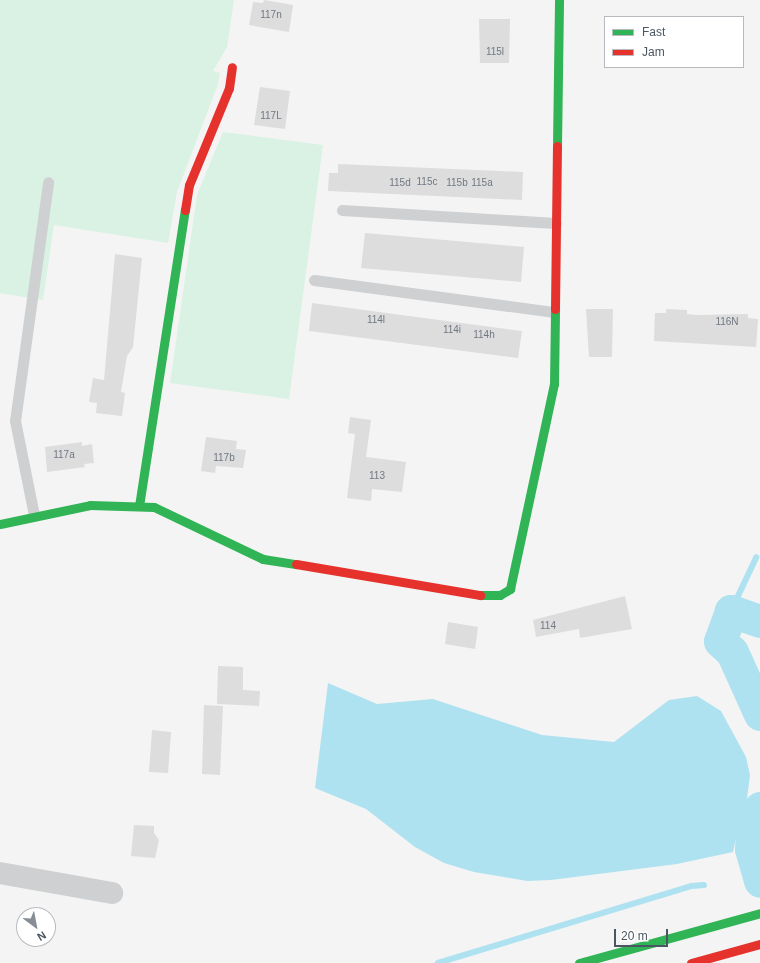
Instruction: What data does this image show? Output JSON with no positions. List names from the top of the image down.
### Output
{
  "house_numbers": [
    "117n",
    "115l",
    "117L",
    "115c",
    "115d",
    "115b",
    "115a",
    "114l",
    "116N",
    "114i",
    "114h",
    "117a",
    "117b",
    "113",
    "114"
  ],
  "legend": ["Fast", "Jam"],
  "scale_bar": "20 m",
  "north": "bottom right"
}
